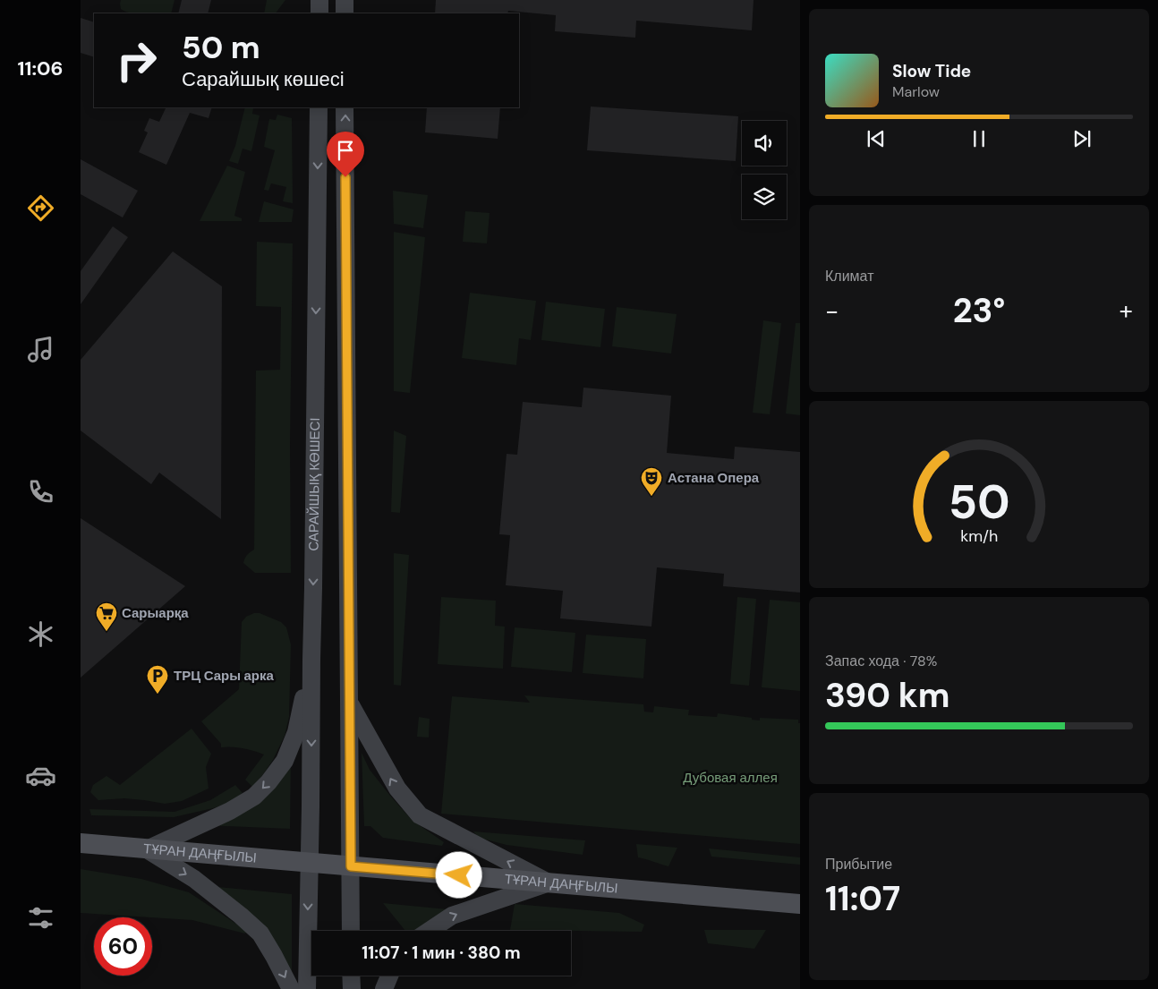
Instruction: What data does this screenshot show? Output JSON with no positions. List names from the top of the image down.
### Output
{
  "streets": {
    "main road": ["САРАЙШЫҚ КӨШЕСІ", "ТҰРАН ДАҢҒЫЛЫ"]
  },
  "crossings": [
    ["САРАЙШЫҚ КӨШЕСІ", "ТҰРАН ДАҢҒЫЛЫ"]
  ],
  "parks": ["Дубовая аллея"],
  "places": {
    "theatre": ["Астана Опера"],
    "supermarket": ["Сарыарқа"],
    "parking": ["ТРЦ Сары арка"]
  },
  "page": {
    "tabs": "11:06",
    "turn": ["50 m", "Сарайшық көшесі"],
    "song": ["Slow Tide", "Marlow"],
    "tile": [
      "Климат",
      ["Запас хода · 78%", "390 km"],
      ["Прибытие", "11:07"]
    ],
    "heat": ["−", "23°", "+"],
    "limit": "60",
    "trip": "11:07 · 1 мин · 380 m",
    "gauge": ["50", "km/h"]
  }
}
